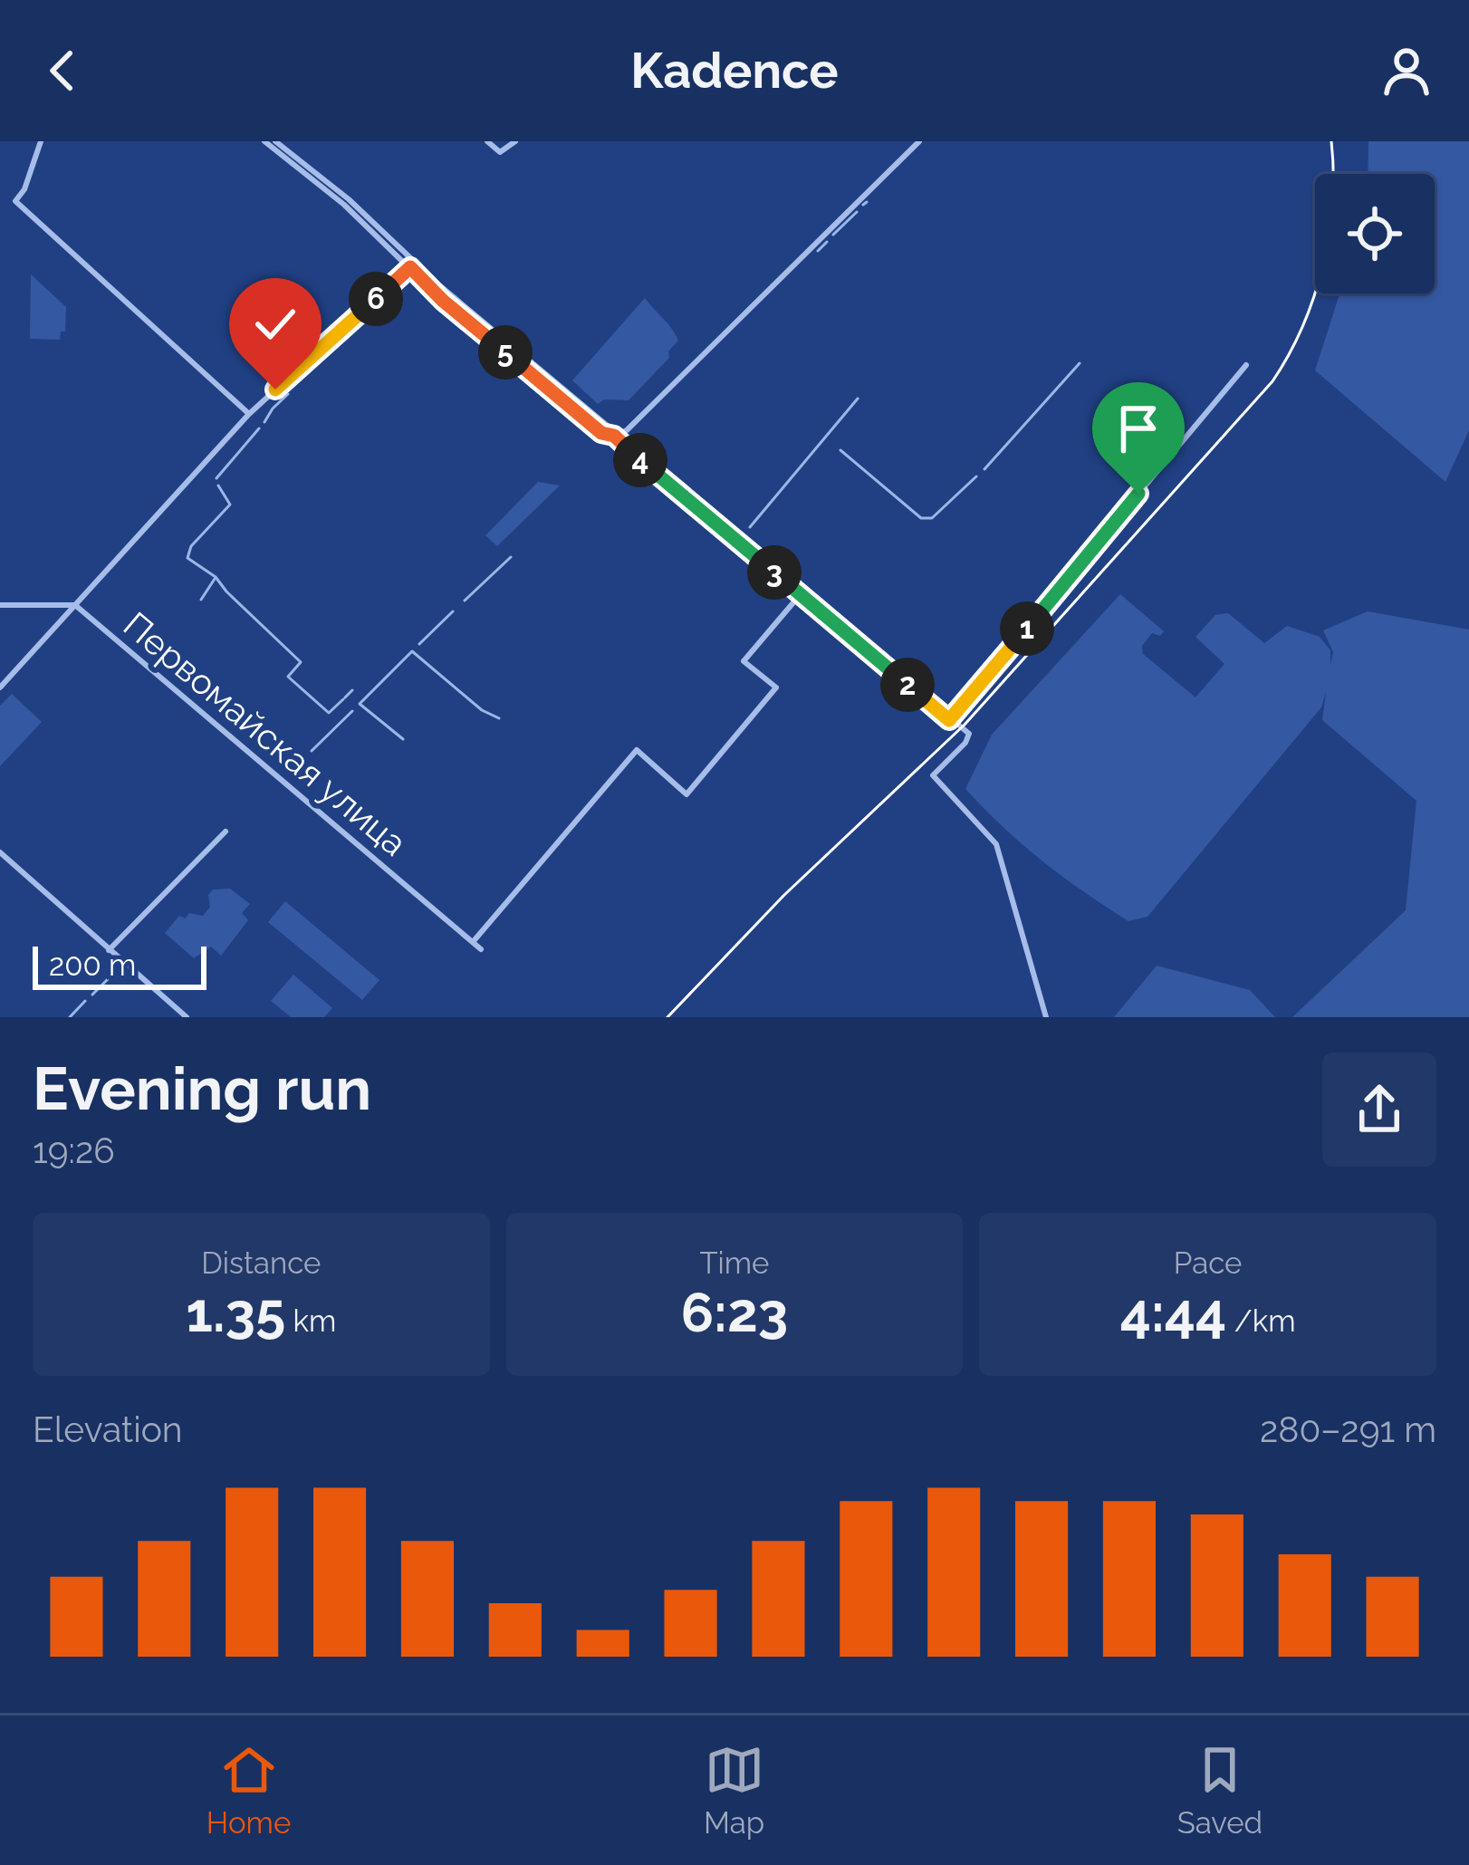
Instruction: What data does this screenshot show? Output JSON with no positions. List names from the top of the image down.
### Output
{
  "streets": {
    "street": ["Первомайская улица"]
  },
  "scale_bar": "200 m",
  "page": {
    "header": "Kadence",
    "pins": [
      "6",
      "5",
      "4",
      "3",
      "1",
      "2"
    ],
    "scale": "200 m",
    "heading": ["Evening run", "19:26"],
    "stats": [
      ["Distance", "1.35 km"],
      ["Time", "6:23"],
      ["Pace", "4:44 /km"]
    ],
    "chart": ["Elevation", "280–291 m"],
    "tabs": ["Home", "Map", "Saved"]
  }
}
